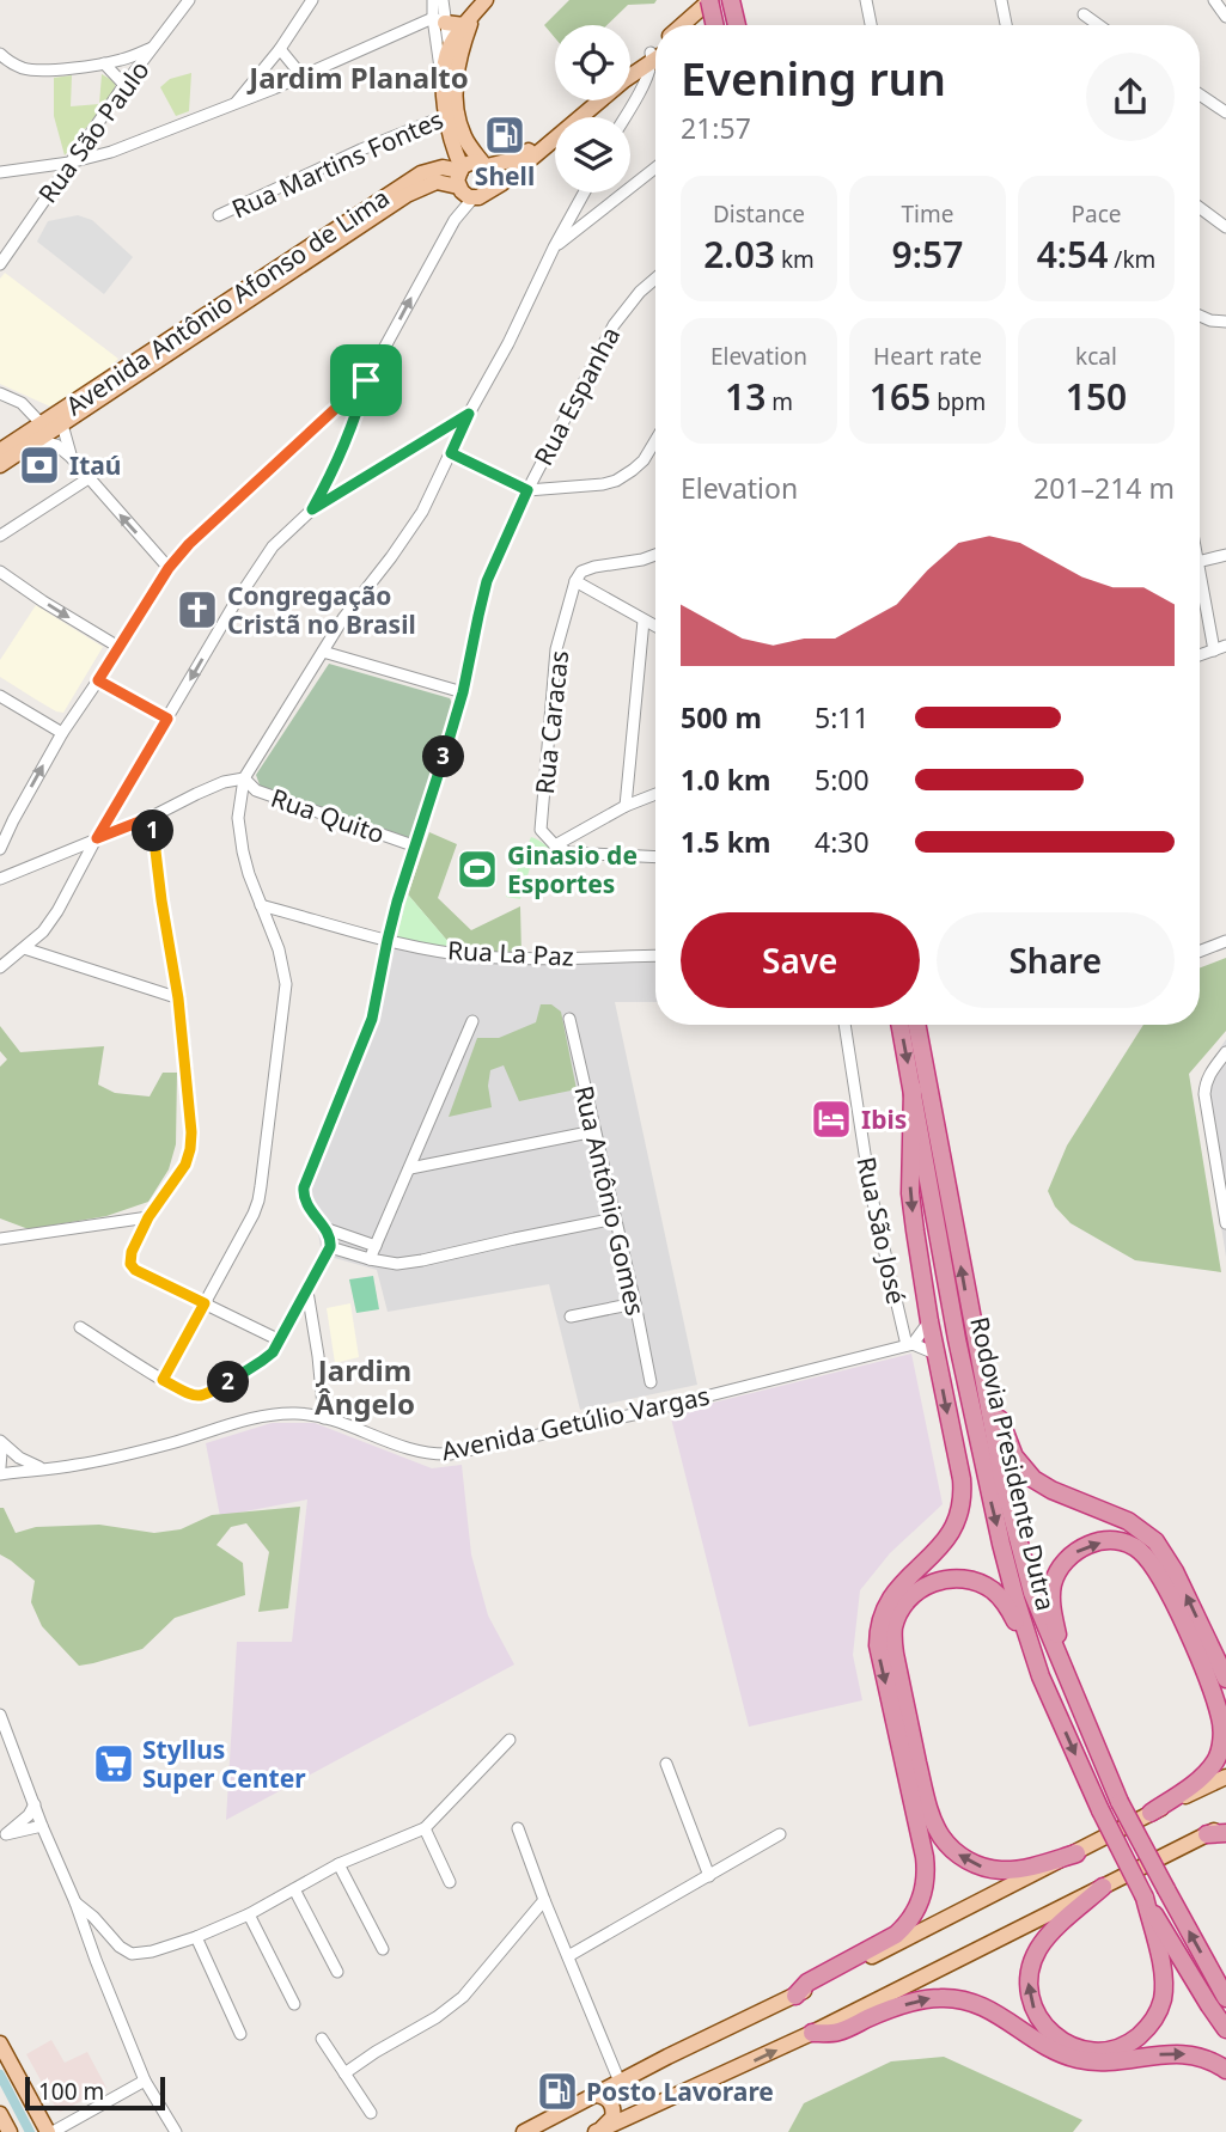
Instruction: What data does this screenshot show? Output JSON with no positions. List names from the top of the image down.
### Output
{
  "streets": {
    "highway": ["Rodovia Presidente Dutra"],
    "main road": ["Avenida Antônio Afonso de Lima"],
    "street": [
      "Rua São Paulo",
      "Rua Martins Fontes",
      "Rua Espanha",
      "Rua Caracas",
      "Rua Quito",
      "Rua La Paz",
      "Rua Antônio Gomes",
      "Rua São José",
      "Avenida Getúlio Vargas"
    ]
  },
  "crossings": [
    ["Rua Espanha", "Rua Quito"],
    ["Rua Espanha", "Rua La Paz"],
    ["Rua São José", "Avenida Getúlio Vargas"]
  ],
  "districts": ["Jardim Planalto", "Jardim Ângelo"],
  "places": {
    "fuel station": ["Shell", "Posto Lavorare"],
    "bank": ["Itaú"],
    "church": ["Congregação Cristã no Brasil"],
    "sports": ["Ginasio de Esportes"],
    "hotel": ["Ibis"],
    "supermarket": ["Styllus Super Center"]
  },
  "scale_bar": "100 m",
  "page": {
    "heading": ["Evening run", "21:57"],
    "stats": [
      ["Distance", "2.03 km"],
      ["Time", "9:57"],
      ["Pace", "4:54 /km"],
      ["Elevation", "13 m"],
      ["Heart rate", "165 bpm"],
      ["kcal", "150"]
    ],
    "chart": ["Elevation", "201–214 m"],
    "list": [
      {
        "name": "500 m",
        "note": "5:11"
      },
      {
        "name": "1.0 km",
        "note": "5:00"
      },
      {
        "name": "1.5 km",
        "note": "4:30"
      }
    ],
    "pins": ["3", "1", "2"],
    "buttons": ["Save", "Share"],
    "scale": "100 m"
  }
}
